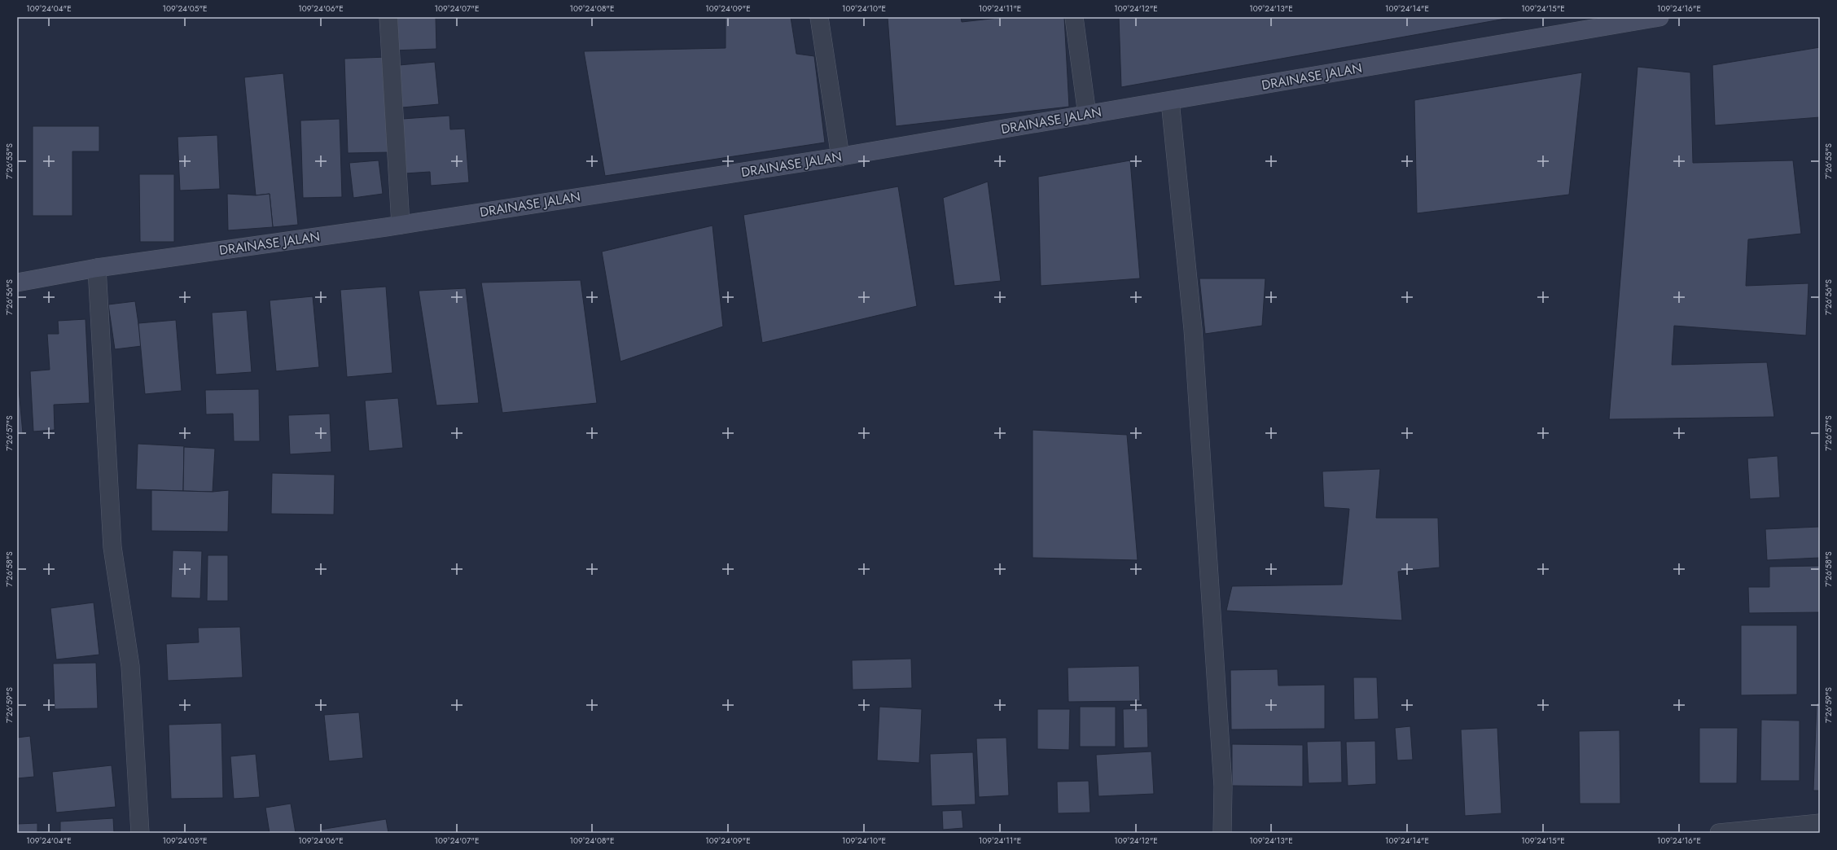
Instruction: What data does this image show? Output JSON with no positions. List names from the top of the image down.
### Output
{
  "streets": {
    "street": ["DRAINASE JALAN"]
  },
  "coordinates": [
    "109°24'04\"E",
    "109°24'05\"E",
    "109°24'06\"E",
    "109°24'07\"E",
    "109°24'08\"E",
    "109°24'09\"E",
    "109°24'10\"E",
    "109°24'11\"E",
    "109°24'12\"E",
    "109°24'13\"E",
    "109°24'14\"E",
    "109°24'15\"E",
    "109°24'16\"E",
    "7°26'55\"S",
    "7°26'56\"S",
    "7°26'57\"S",
    "7°26'58\"S",
    "7°26'59\"S"
  ]
}
